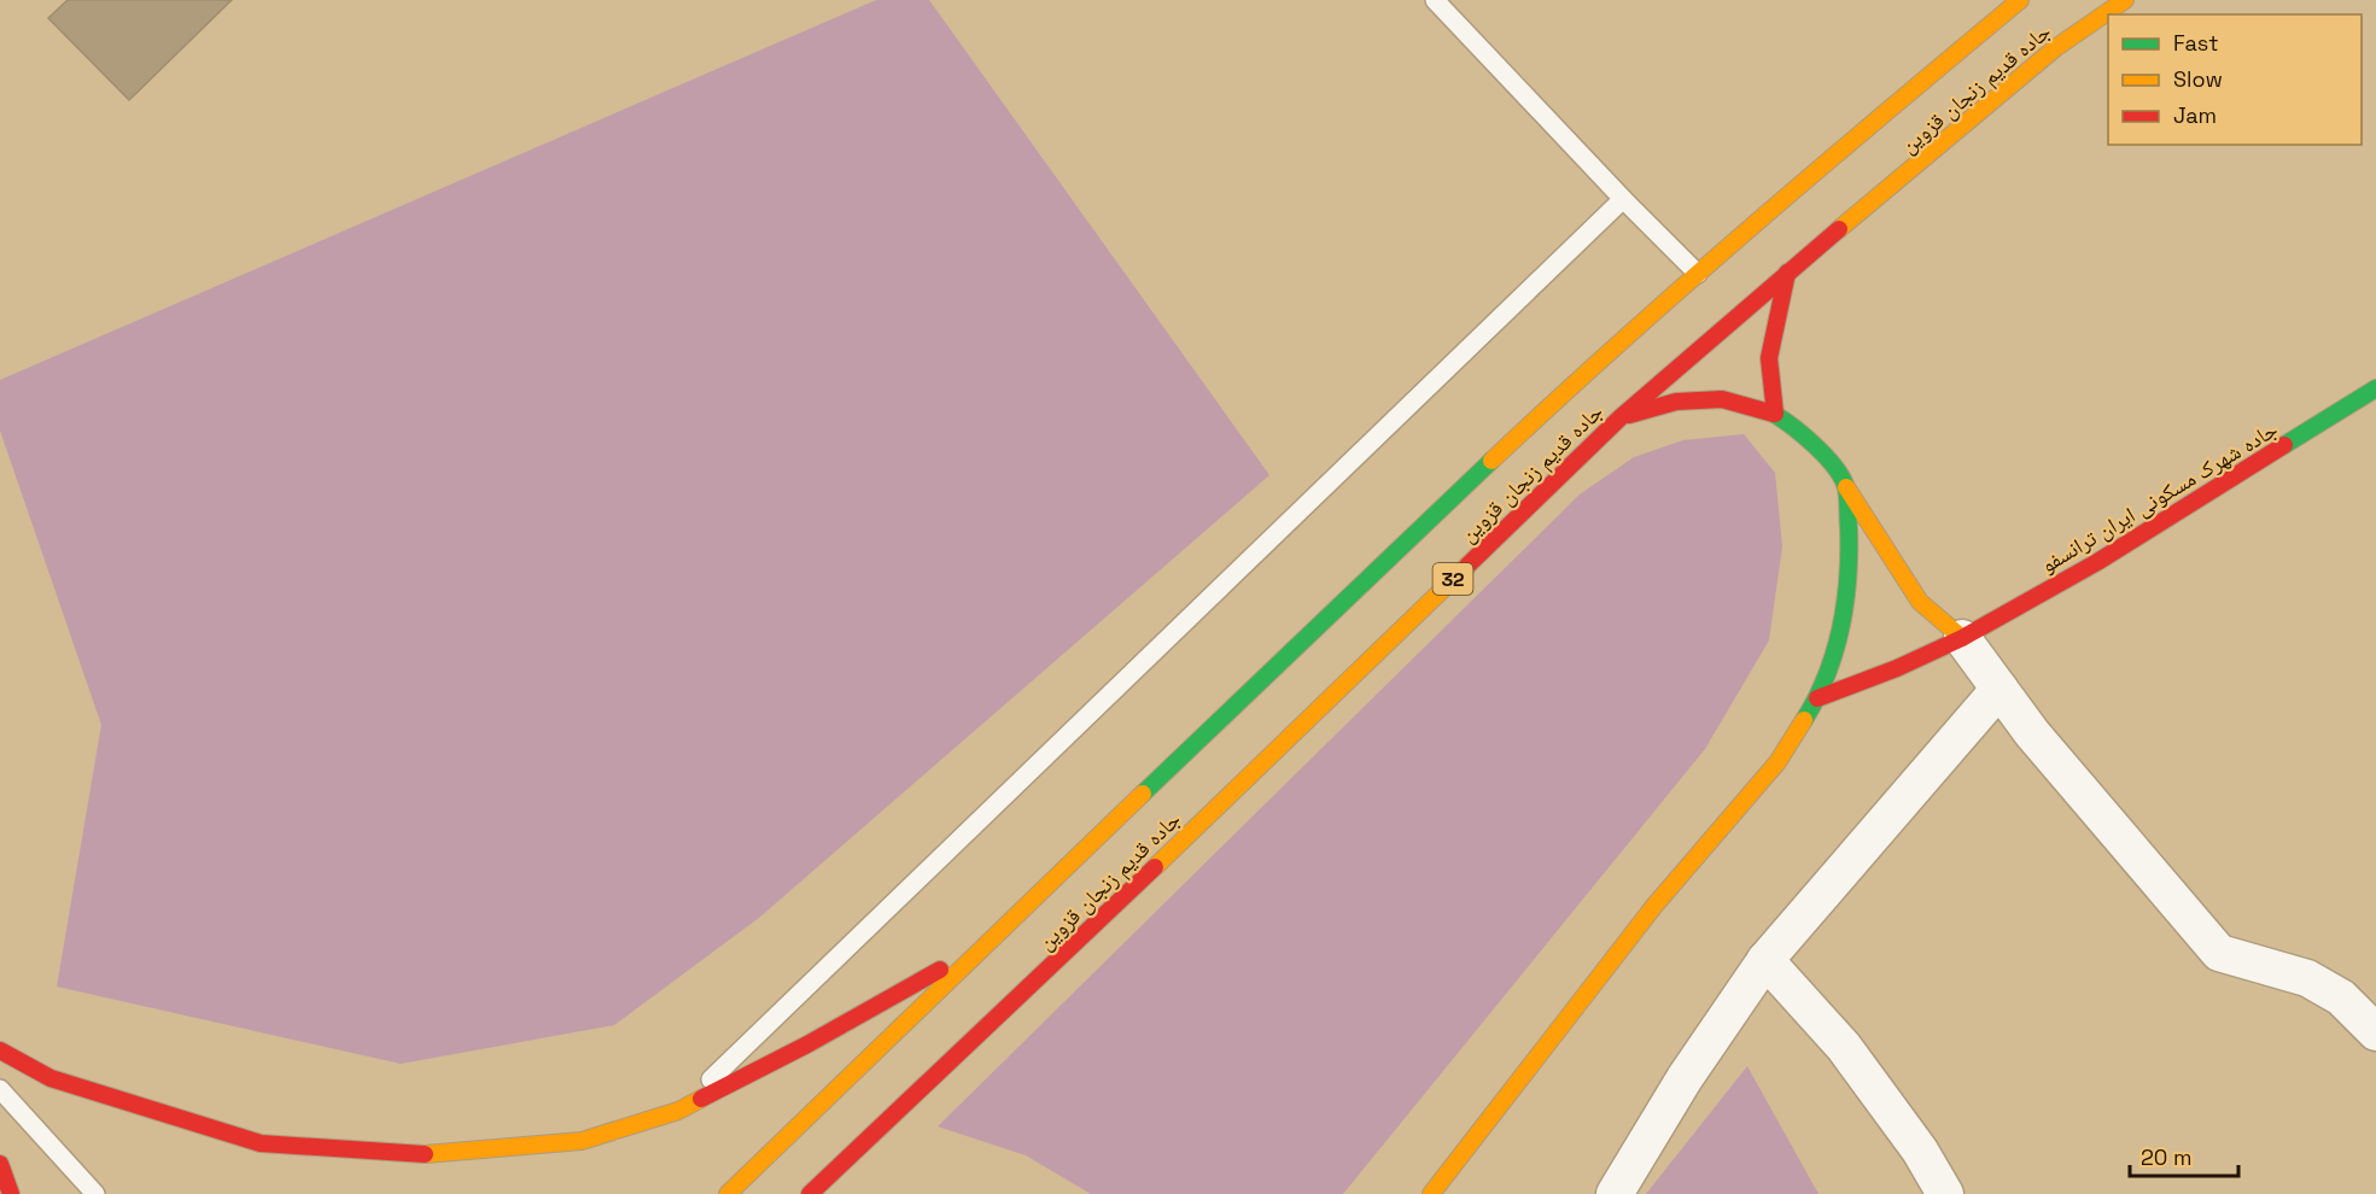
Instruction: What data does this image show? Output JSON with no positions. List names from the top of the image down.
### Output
{
  "streets": {
    "main road": ["جاده قدیم زنجان قزوین", "جاده شهرک مسکونی ایران ترانسفو", "32"]
  },
  "legend": ["Fast", "Slow", "Jam"],
  "scale_bar": "20 m"
}
